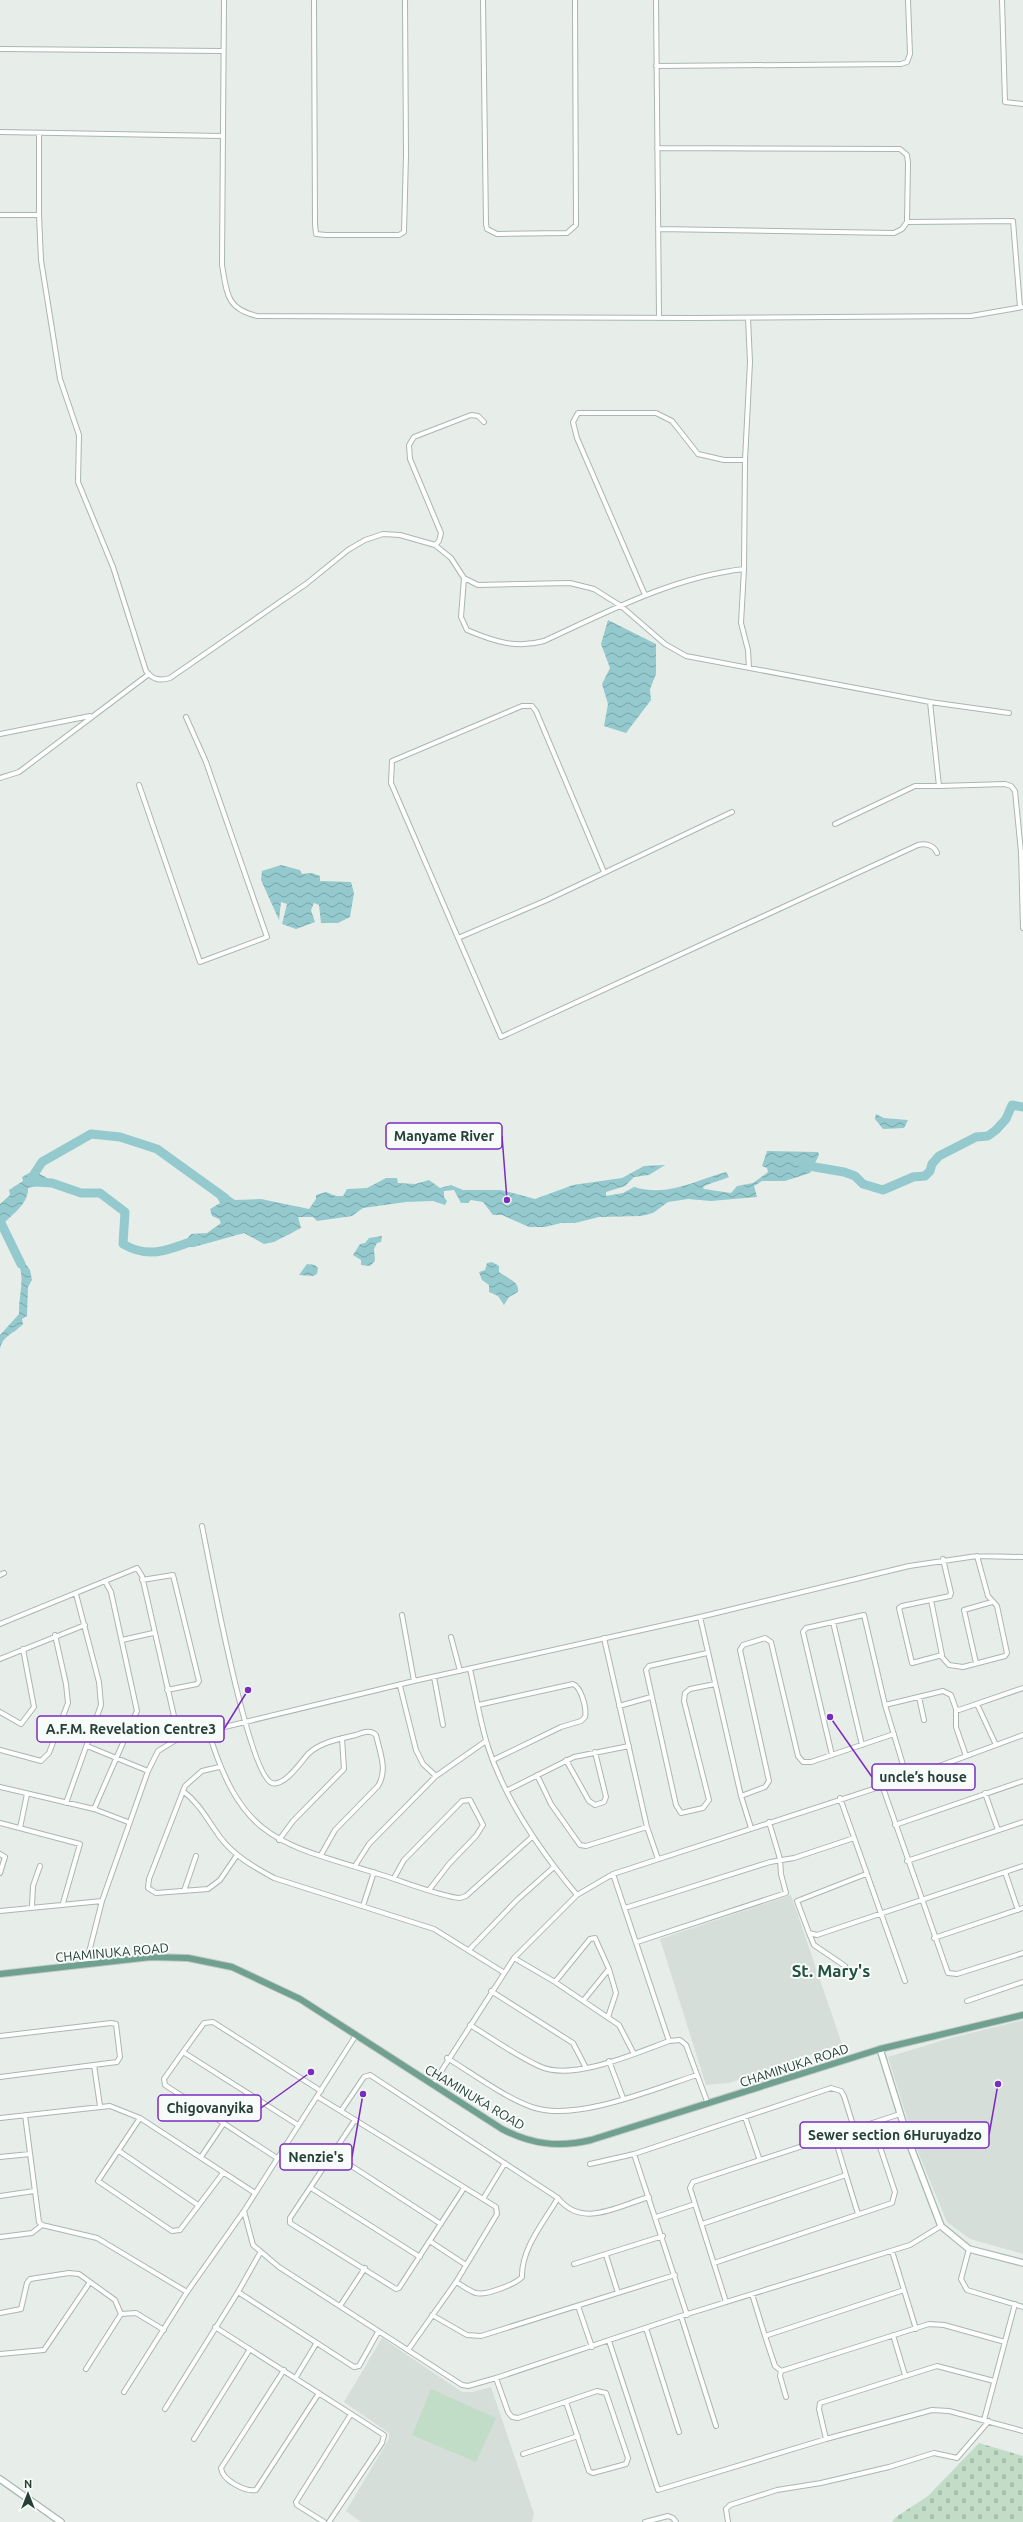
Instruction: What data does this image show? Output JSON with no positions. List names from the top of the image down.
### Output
{
  "streets": {
    "main road": ["CHAMINUKA ROAD"]
  },
  "districts": ["St. Mary's"],
  "places": [
    "Manyame River",
    "A.F.M. Revelation Centre3",
    "uncle’s house",
    "Chigovanyika",
    "Sewer section 6Huruyadzo",
    "Nenzie's"
  ],
  "north": "top"
}
